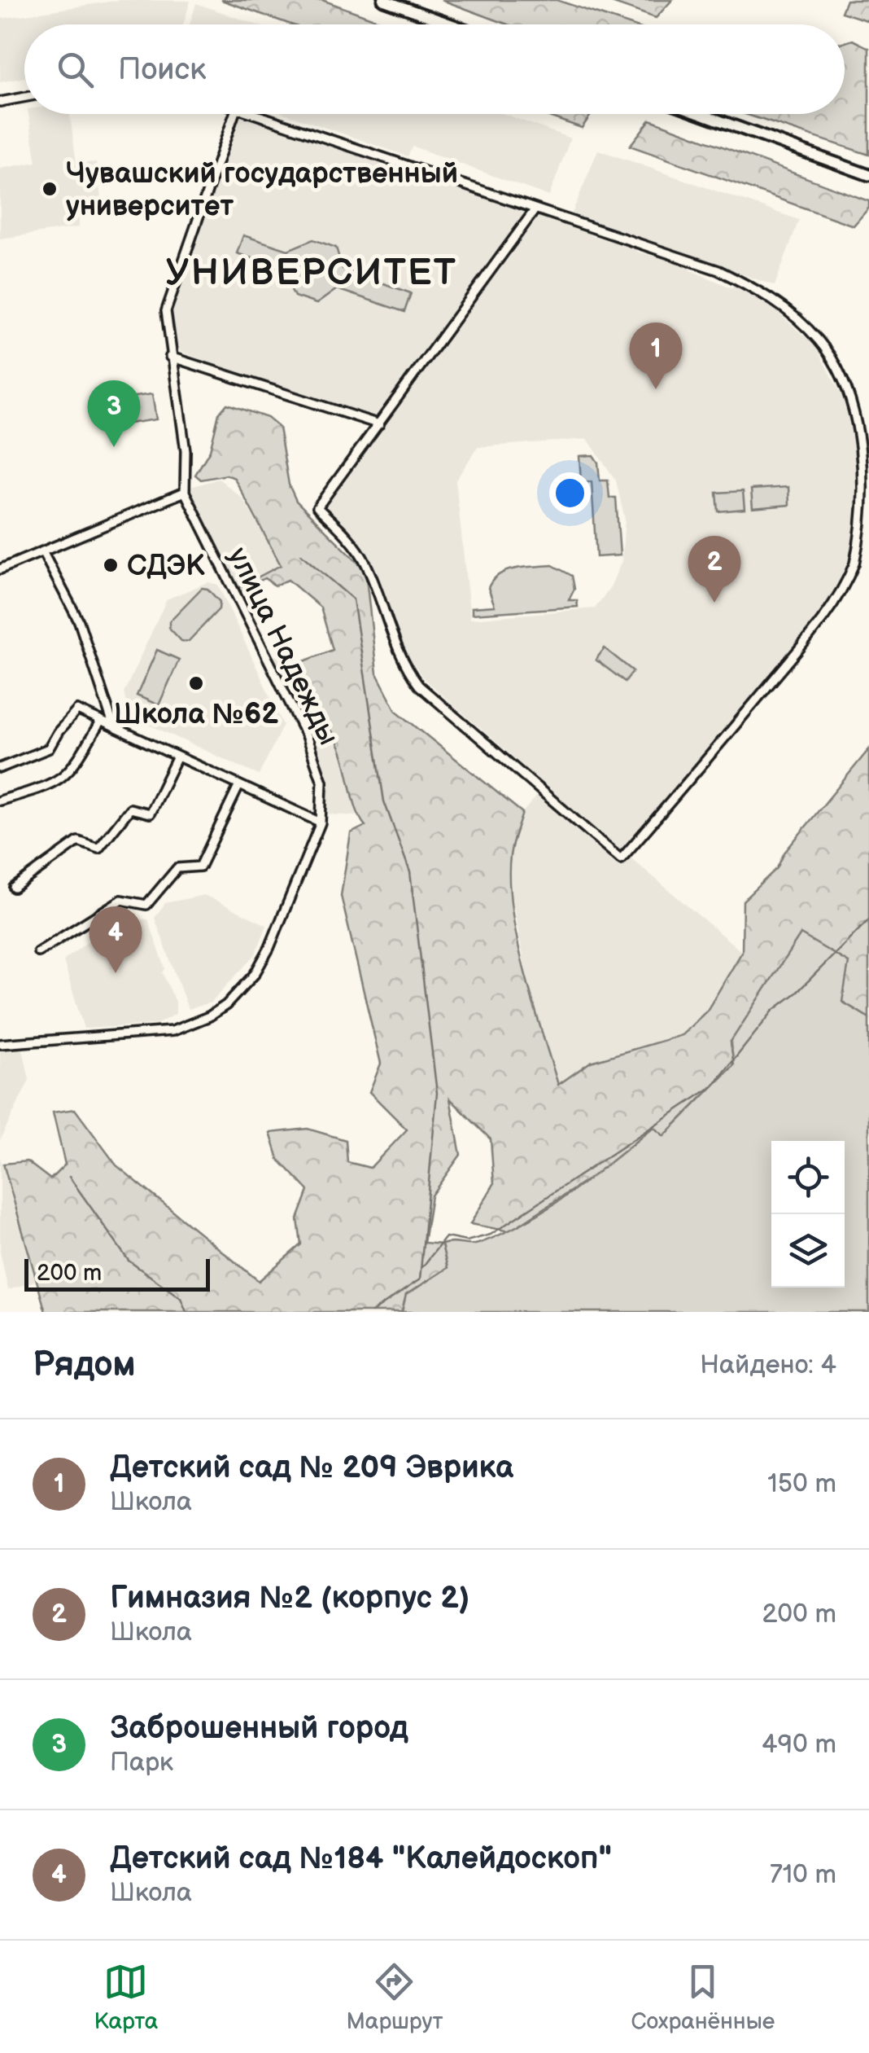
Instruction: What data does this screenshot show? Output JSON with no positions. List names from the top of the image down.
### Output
{
  "streets": {
    "street": ["улица Надежды"]
  },
  "districts": ["УНИВЕРСИТЕТ"],
  "places": ["Чувашский государственный университет", "СДЭК", "Школа №62"],
  "scale_bar": "200 m",
  "page": {
    "search": "Поиск",
    "pins": [
      "1",
      "3",
      "2",
      "4"
    ],
    "scale": "200 m",
    "heading": ["Рядом", "Найдено: 4"],
    "list": [
      {
        "mark": "1",
        "name": "Детский сад № 209 Эврика",
        "note": "Школа",
        "value": "150 m"
      },
      {
        "mark": "2",
        "name": "Гимназия №2 (корпус 2)",
        "note": "Школа",
        "value": "200 m"
      },
      {
        "mark": "3",
        "name": "Заброшенный город",
        "note": "Парк",
        "value": "490 m"
      },
      {
        "mark": "4",
        "name": "Детский сад №184 \"Калейдоскоп\"",
        "note": "Школа",
        "value": "710 m"
      }
    ],
    "nav": ["Карта", "Маршрут", "Сохранённые"]
  }
}
